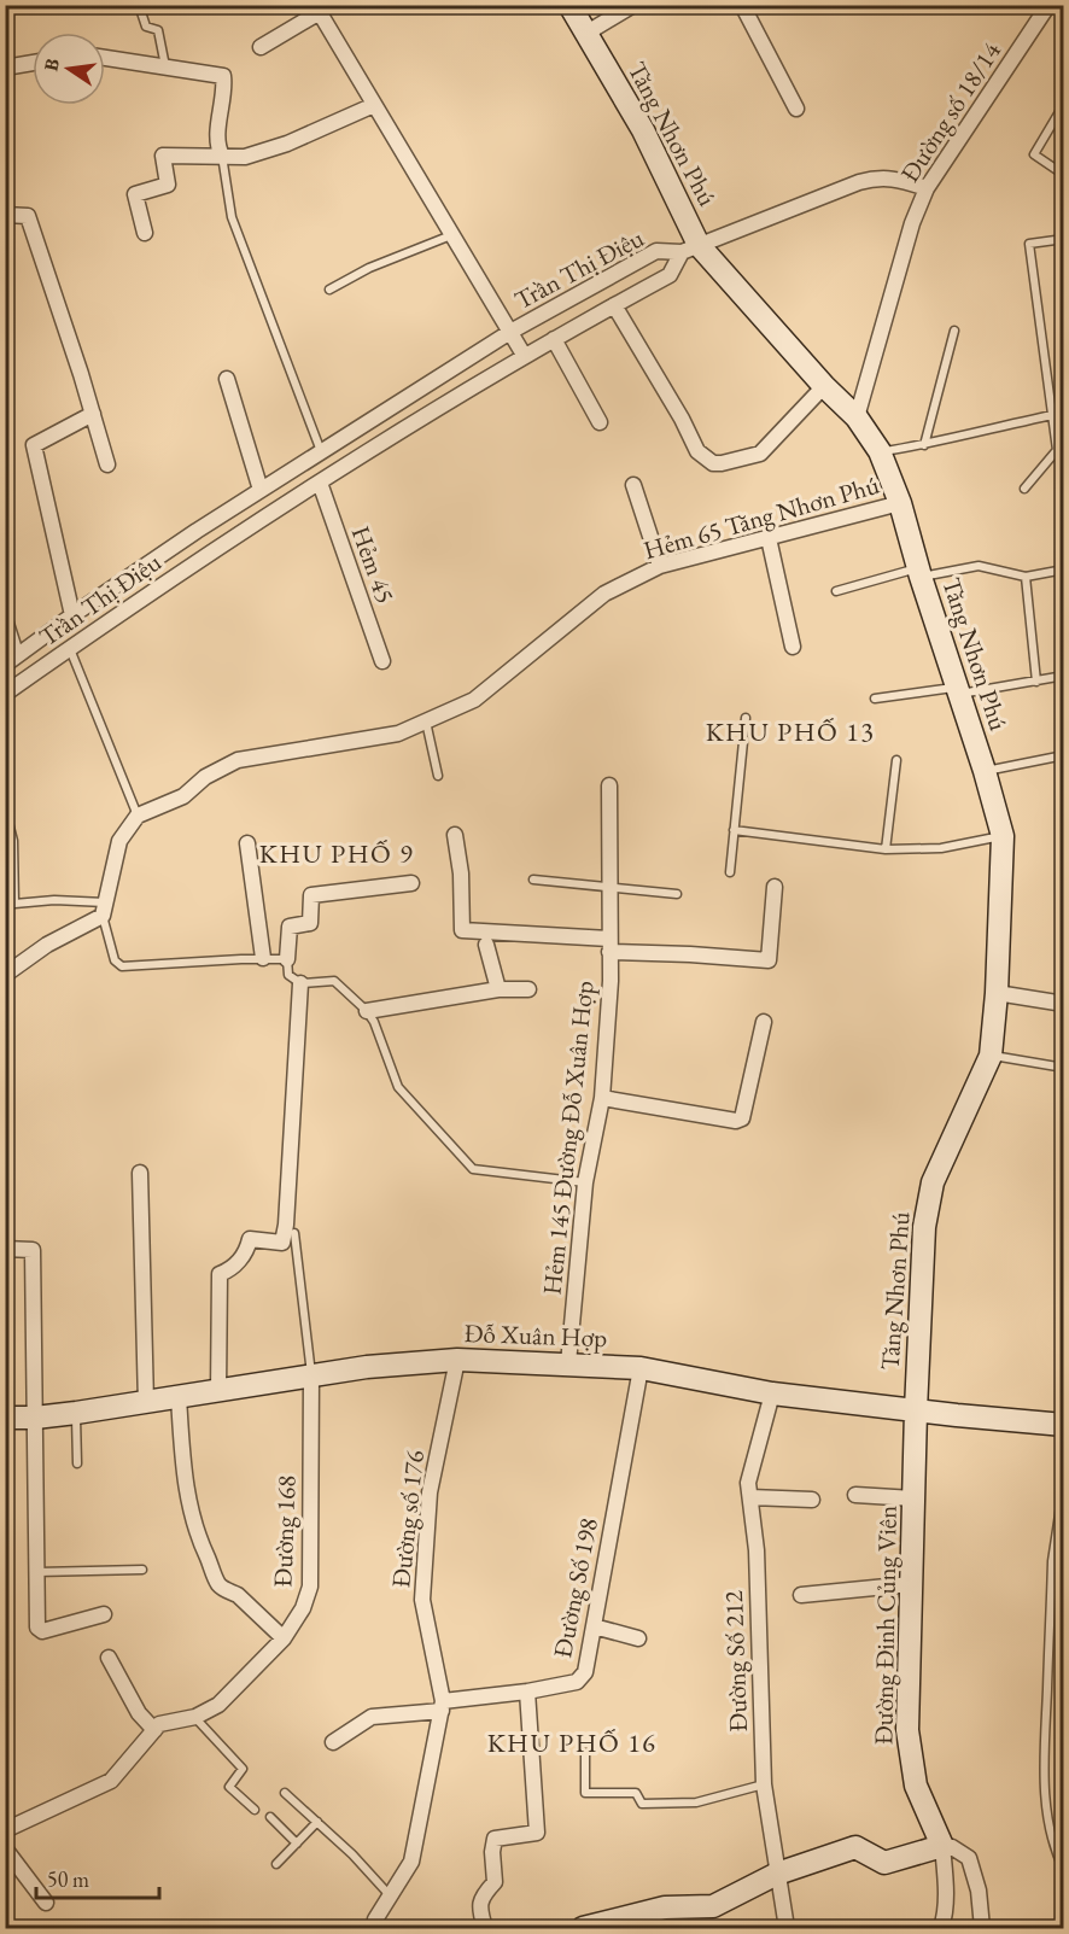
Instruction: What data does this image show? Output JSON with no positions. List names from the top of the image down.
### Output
{
  "streets": {
    "street": [
      "Đường số 18/14",
      "Tăng Nhơn Phú",
      "Trần Thị Điệu",
      "Hẻm 65 Tăng Nhơn Phú",
      "Hẻm 45",
      "Hẻm 145 Đường Đỗ Xuân Hợp",
      "Đỗ Xuân Hợp",
      "Đường số 176",
      "Đường 168",
      "Đường Số 198",
      "Đường Đinh Củng Viên",
      "Đường Số 212"
    ]
  },
  "crossings": [
    ["Đường số 18/14", "Tăng Nhơn Phú"],
    ["Tăng Nhơn Phú", "Trần Thị Điệu"],
    ["Tăng Nhơn Phú", "Hẻm 65 Tăng Nhơn Phú"],
    ["Tăng Nhơn Phú", "Đỗ Xuân Hợp"],
    ["Tăng Nhơn Phú", "Đường Đinh Củng Viên"],
    ["Trần Thị Điệu", "Hẻm 45"],
    ["Hẻm 145 Đường Đỗ Xuân Hợp", "Đỗ Xuân Hợp"],
    ["Đỗ Xuân Hợp", "Đường số 176"],
    ["Đỗ Xuân Hợp", "Đường 168"],
    ["Đỗ Xuân Hợp", "Đường Số 198"],
    ["Đỗ Xuân Hợp", "Đường Đinh Củng Viên"],
    ["Đỗ Xuân Hợp", "Đường Số 212"],
    ["Đường số 176", "Đường Số 198"]
  ],
  "districts": ["KHU PHỐ 13", "KHU PHỐ 9", "KHU PHỐ 16"],
  "scale_bar": "50 m",
  "north": "left"
}
